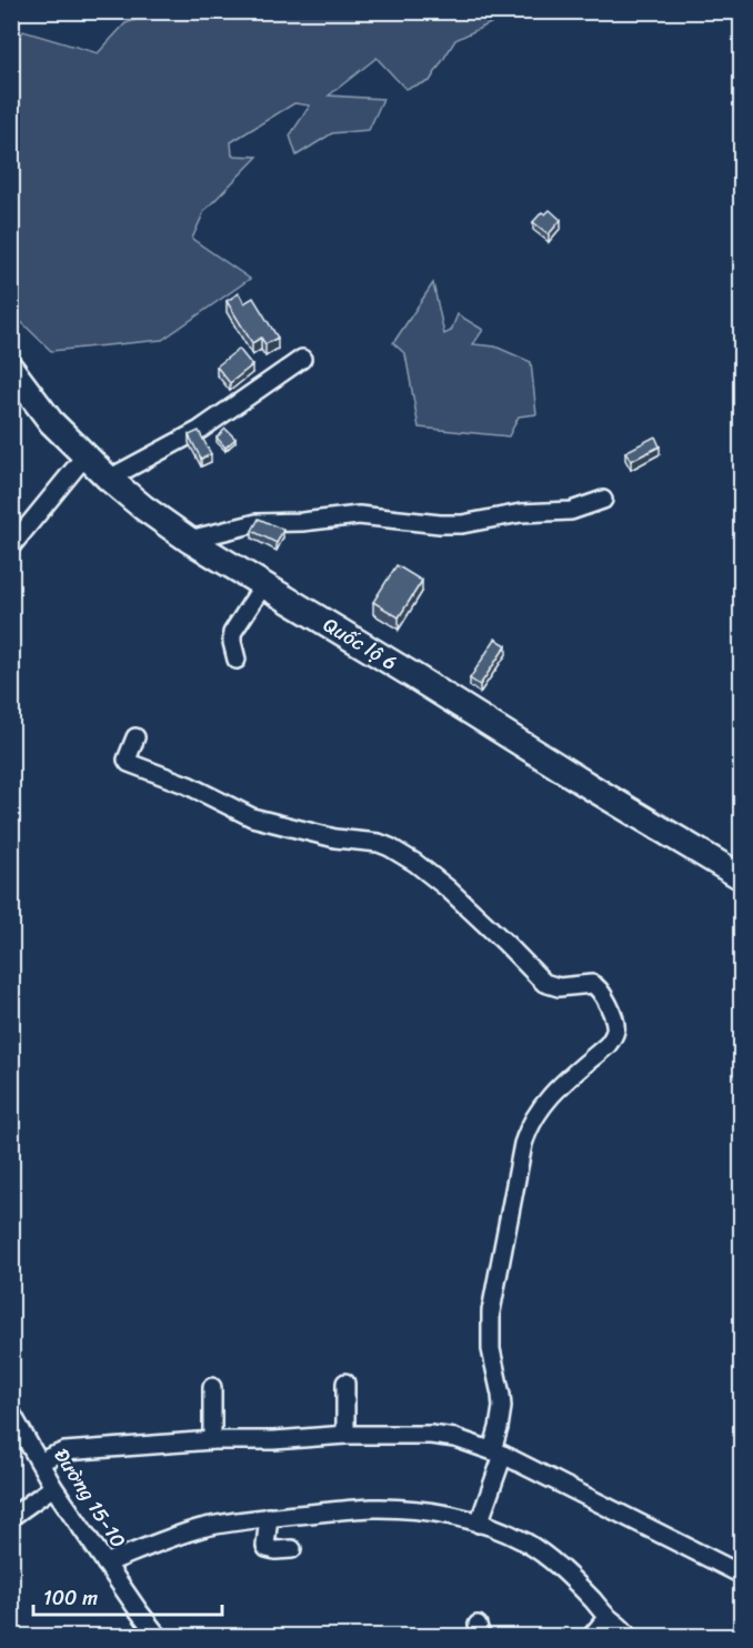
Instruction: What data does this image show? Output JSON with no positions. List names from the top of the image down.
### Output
{
  "streets": {
    "highway": ["Quốc lộ 6"],
    "street": ["Đường 15-10"]
  },
  "scale_bar": "100 m"
}
